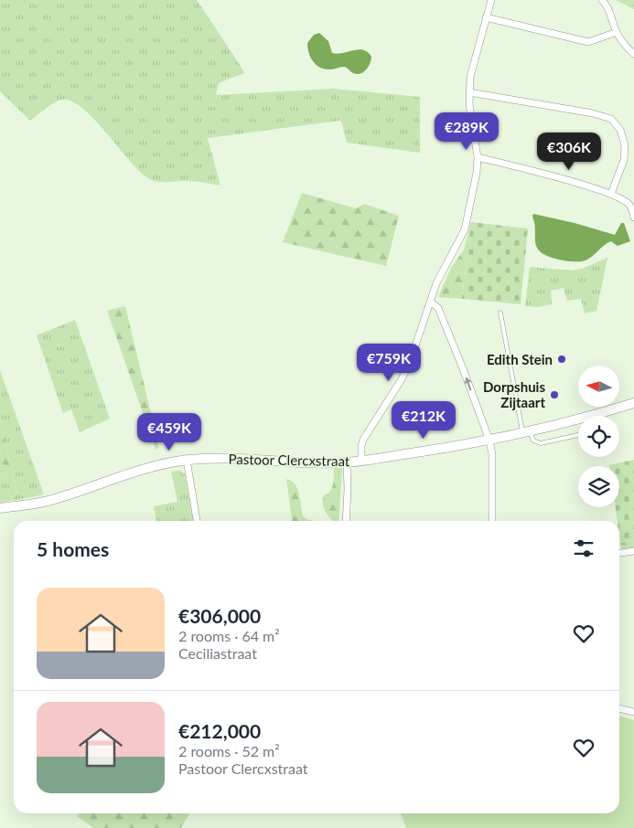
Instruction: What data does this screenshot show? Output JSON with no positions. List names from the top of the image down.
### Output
{
  "streets": {
    "street": ["Pastoor Clercxstraat"]
  },
  "places": ["Edith Stein", "Dorpshuis Zijtaart"],
  "north": "left",
  "page": {
    "price": [
      "€289K",
      "€306K",
      "€759K",
      "€212K",
      "€459K"
    ],
    "heading": "5 homes",
    "list": [
      {
        "name": "€306,000",
        "note": "2 rooms · 64 m² · Ceciliastraat"
      },
      {
        "name": "€212,000",
        "note": "2 rooms · 52 m² · Pastoor Clercxstraat"
      }
    ]
  }
}
